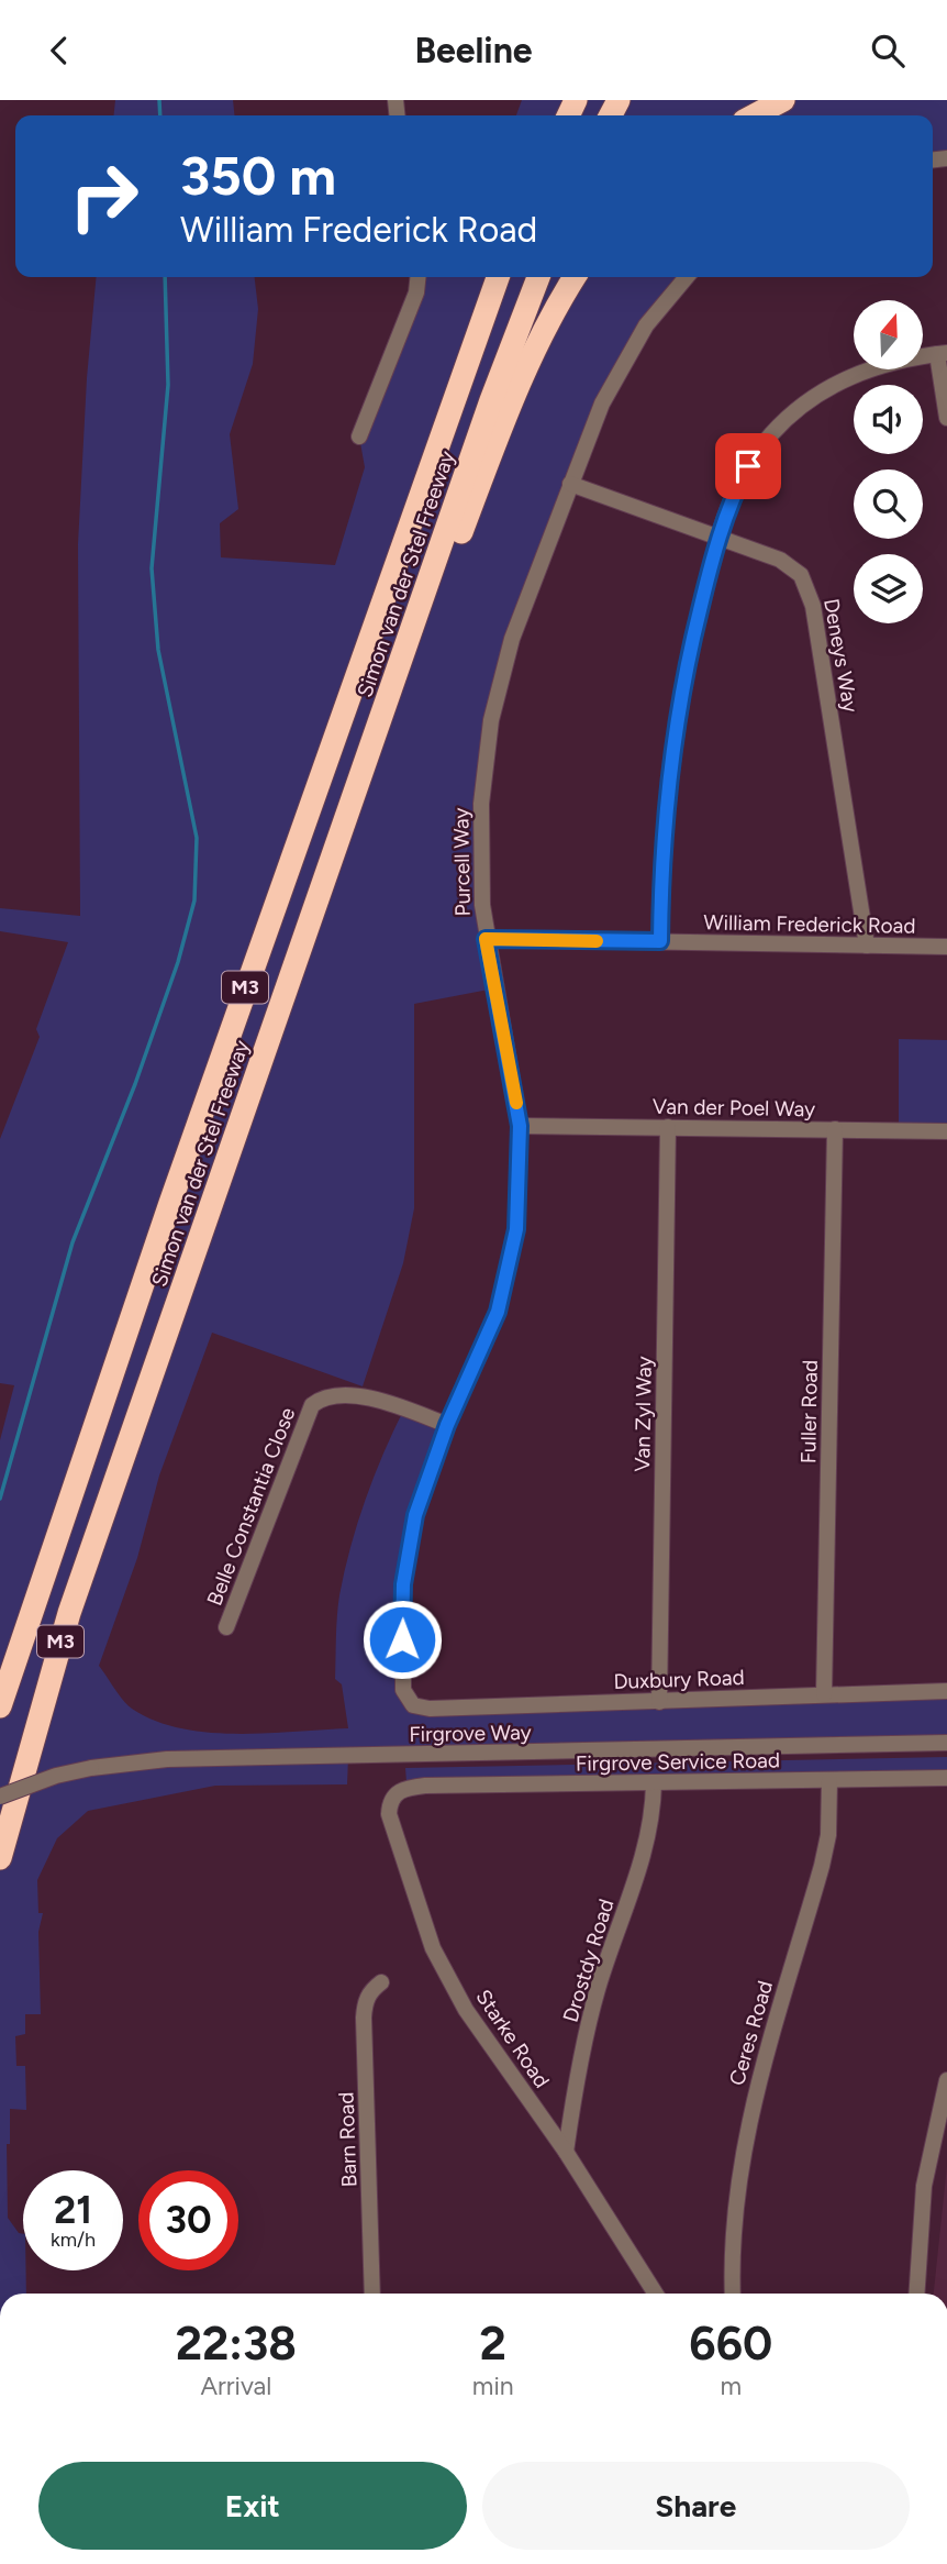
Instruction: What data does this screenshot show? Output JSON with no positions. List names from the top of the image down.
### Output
{
  "streets": {
    "highway": ["Simon van der Stel Freeway", "M3"],
    "street": [
      "Deneys Way",
      "Purcell Way",
      "William Frederick Road",
      "Van der Poel Way",
      "Fuller Road",
      "Van Zyl Way",
      "Belle Constantia Close",
      "Duxbury Road",
      "Firgrove Way",
      "Firgrove Service Road",
      "Drostdy Road",
      "Ceres Road",
      "Starke Road",
      "Barn Road"
    ]
  },
  "crossings": [
    ["Deneys Way", "Purcell Way"],
    ["Deneys Way", "William Frederick Road"],
    ["Purcell Way", "William Frederick Road"],
    ["Purcell Way", "Van der Poel Way"],
    ["Purcell Way", "Belle Constantia Close"],
    ["Purcell Way", "Duxbury Road"],
    ["Van der Poel Way", "Fuller Road"],
    ["Van der Poel Way", "Van Zyl Way"],
    ["Fuller Road", "Duxbury Road"],
    ["Van Zyl Way", "Duxbury Road"],
    ["Firgrove Service Road", "Drostdy Road"],
    ["Firgrove Service Road", "Ceres Road"],
    ["Firgrove Service Road", "Starke Road"],
    ["Drostdy Road", "Starke Road"]
  ],
  "north": "top",
  "page": {
    "header": "Beeline",
    "turn": ["350 m", "William Frederick Road"],
    "speed": "21 km/h",
    "limit": "30",
    "eta": [
      "22:38",
      "Arrival",
      "2",
      "min",
      "660",
      "m"
    ],
    "buttons": ["Exit", "Share"]
  }
}
